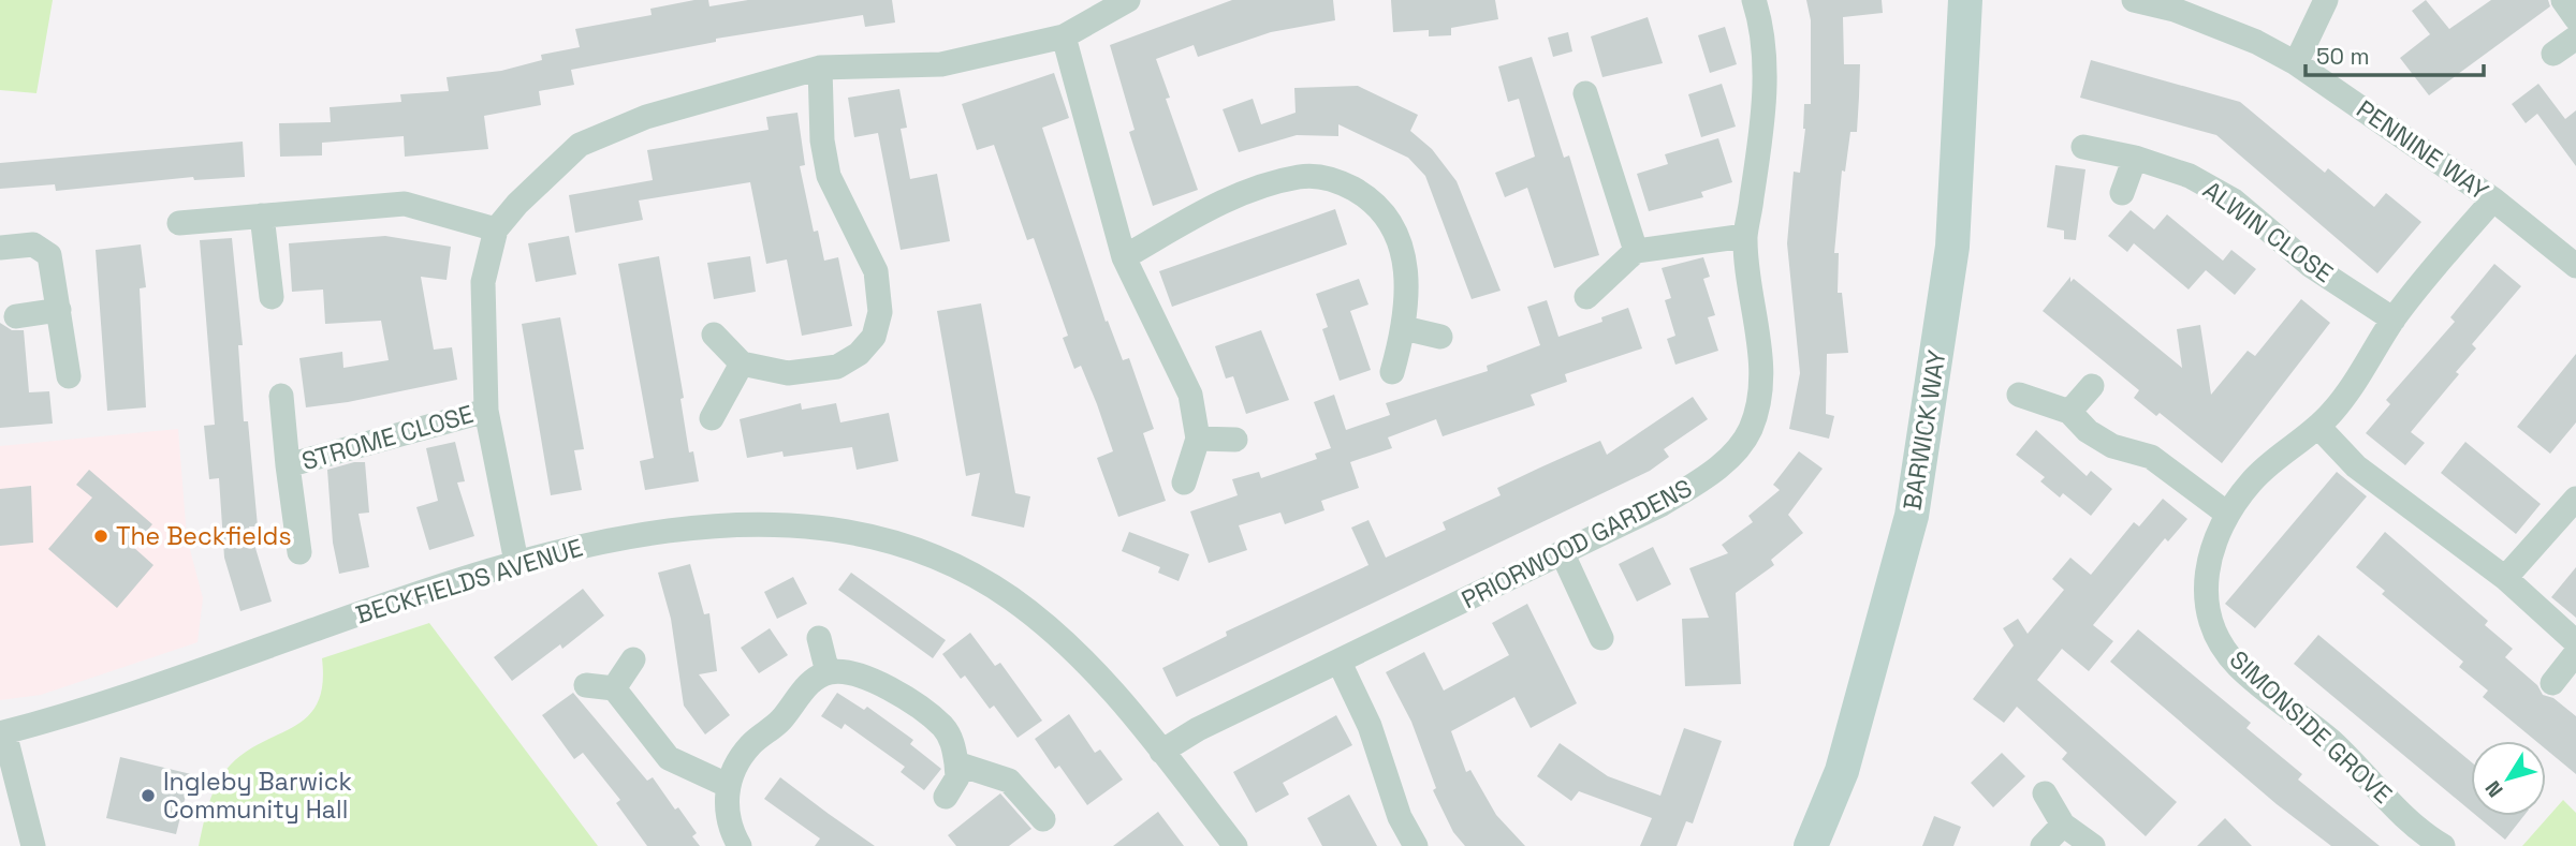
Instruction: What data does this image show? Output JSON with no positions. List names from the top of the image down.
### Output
{
  "streets": {
    "street": [
      "PENNINE WAY",
      "ALWIN CLOSE",
      "BARWICK WAY",
      "STROME CLOSE",
      "PRIORWOOD GARDENS",
      "BECKFIELDS AVENUE",
      "SIMONSIDE GROVE"
    ]
  },
  "crossings": [
    ["PENNINE WAY", "SIMONSIDE GROVE"],
    ["ALWIN CLOSE", "SIMONSIDE GROVE"],
    ["PRIORWOOD GARDENS", "BECKFIELDS AVENUE"]
  ],
  "places": ["The Beckfields", "Ingleby Barwick Community Hall"],
  "scale_bar": "50 m",
  "north": "bottom left"
}
